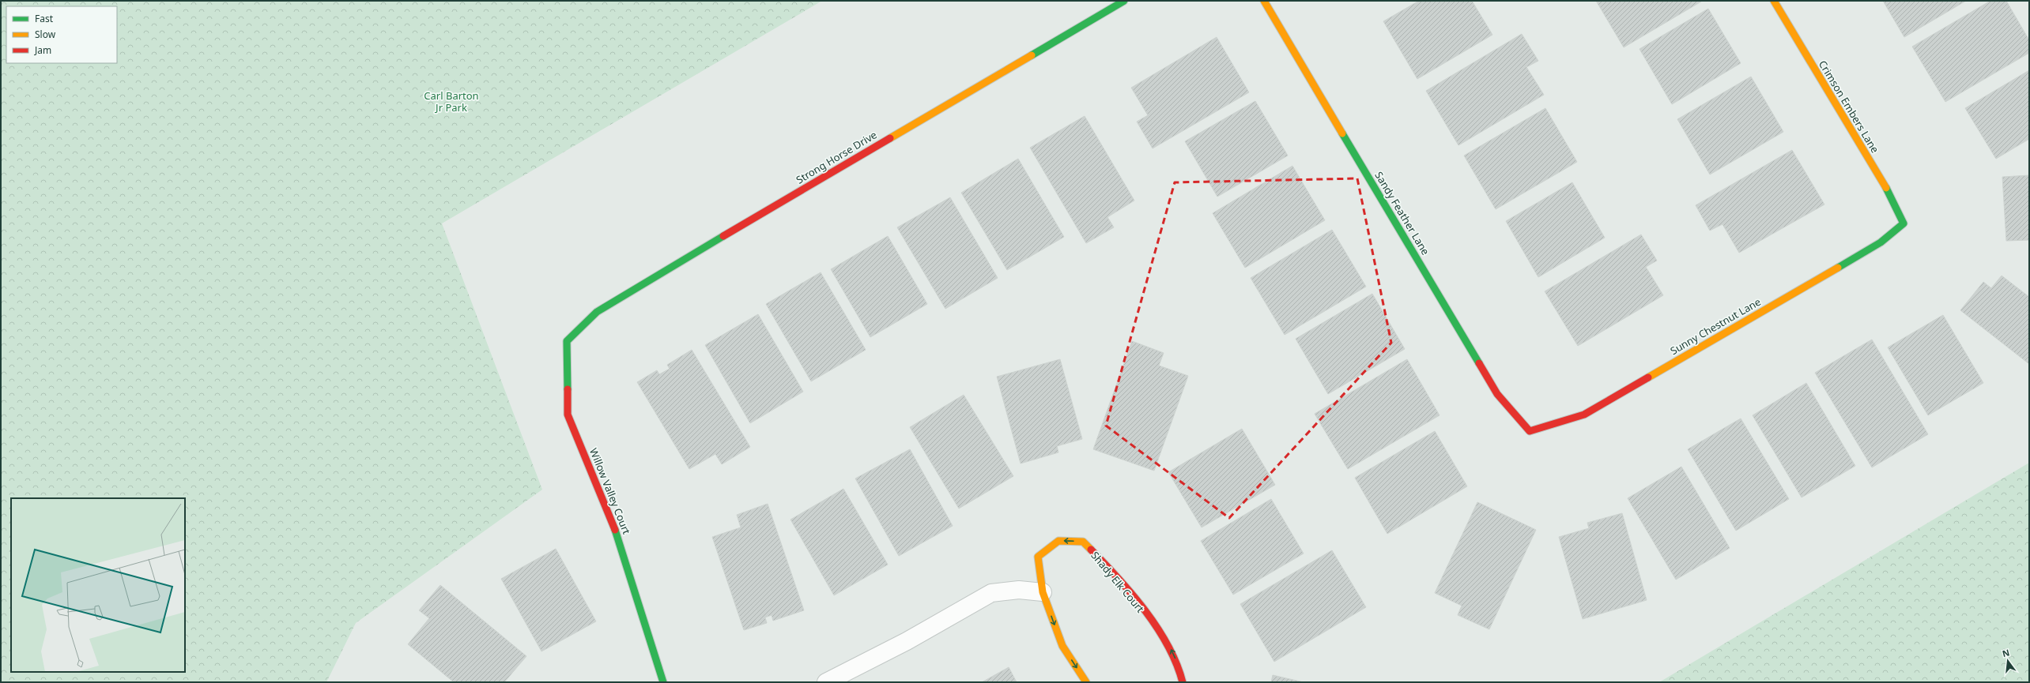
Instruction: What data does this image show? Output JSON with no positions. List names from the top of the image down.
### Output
{
  "streets": {
    "street": [
      "Crimson Embers Lane",
      "Strong Horse Drive",
      "Sandy Feather Lane",
      "Sunny Chestnut Lane",
      "Willow Valley Court",
      "Shady Elk Court"
    ]
  },
  "crossings": [
    ["Crimson Embers Lane", "Sunny Chestnut Lane"],
    ["Strong Horse Drive", "Willow Valley Court"],
    ["Sandy Feather Lane", "Sunny Chestnut Lane"]
  ],
  "parks": ["Carl Barton Jr Park"],
  "legend": ["Fast", "Slow", "Jam"],
  "north": "top"
}
